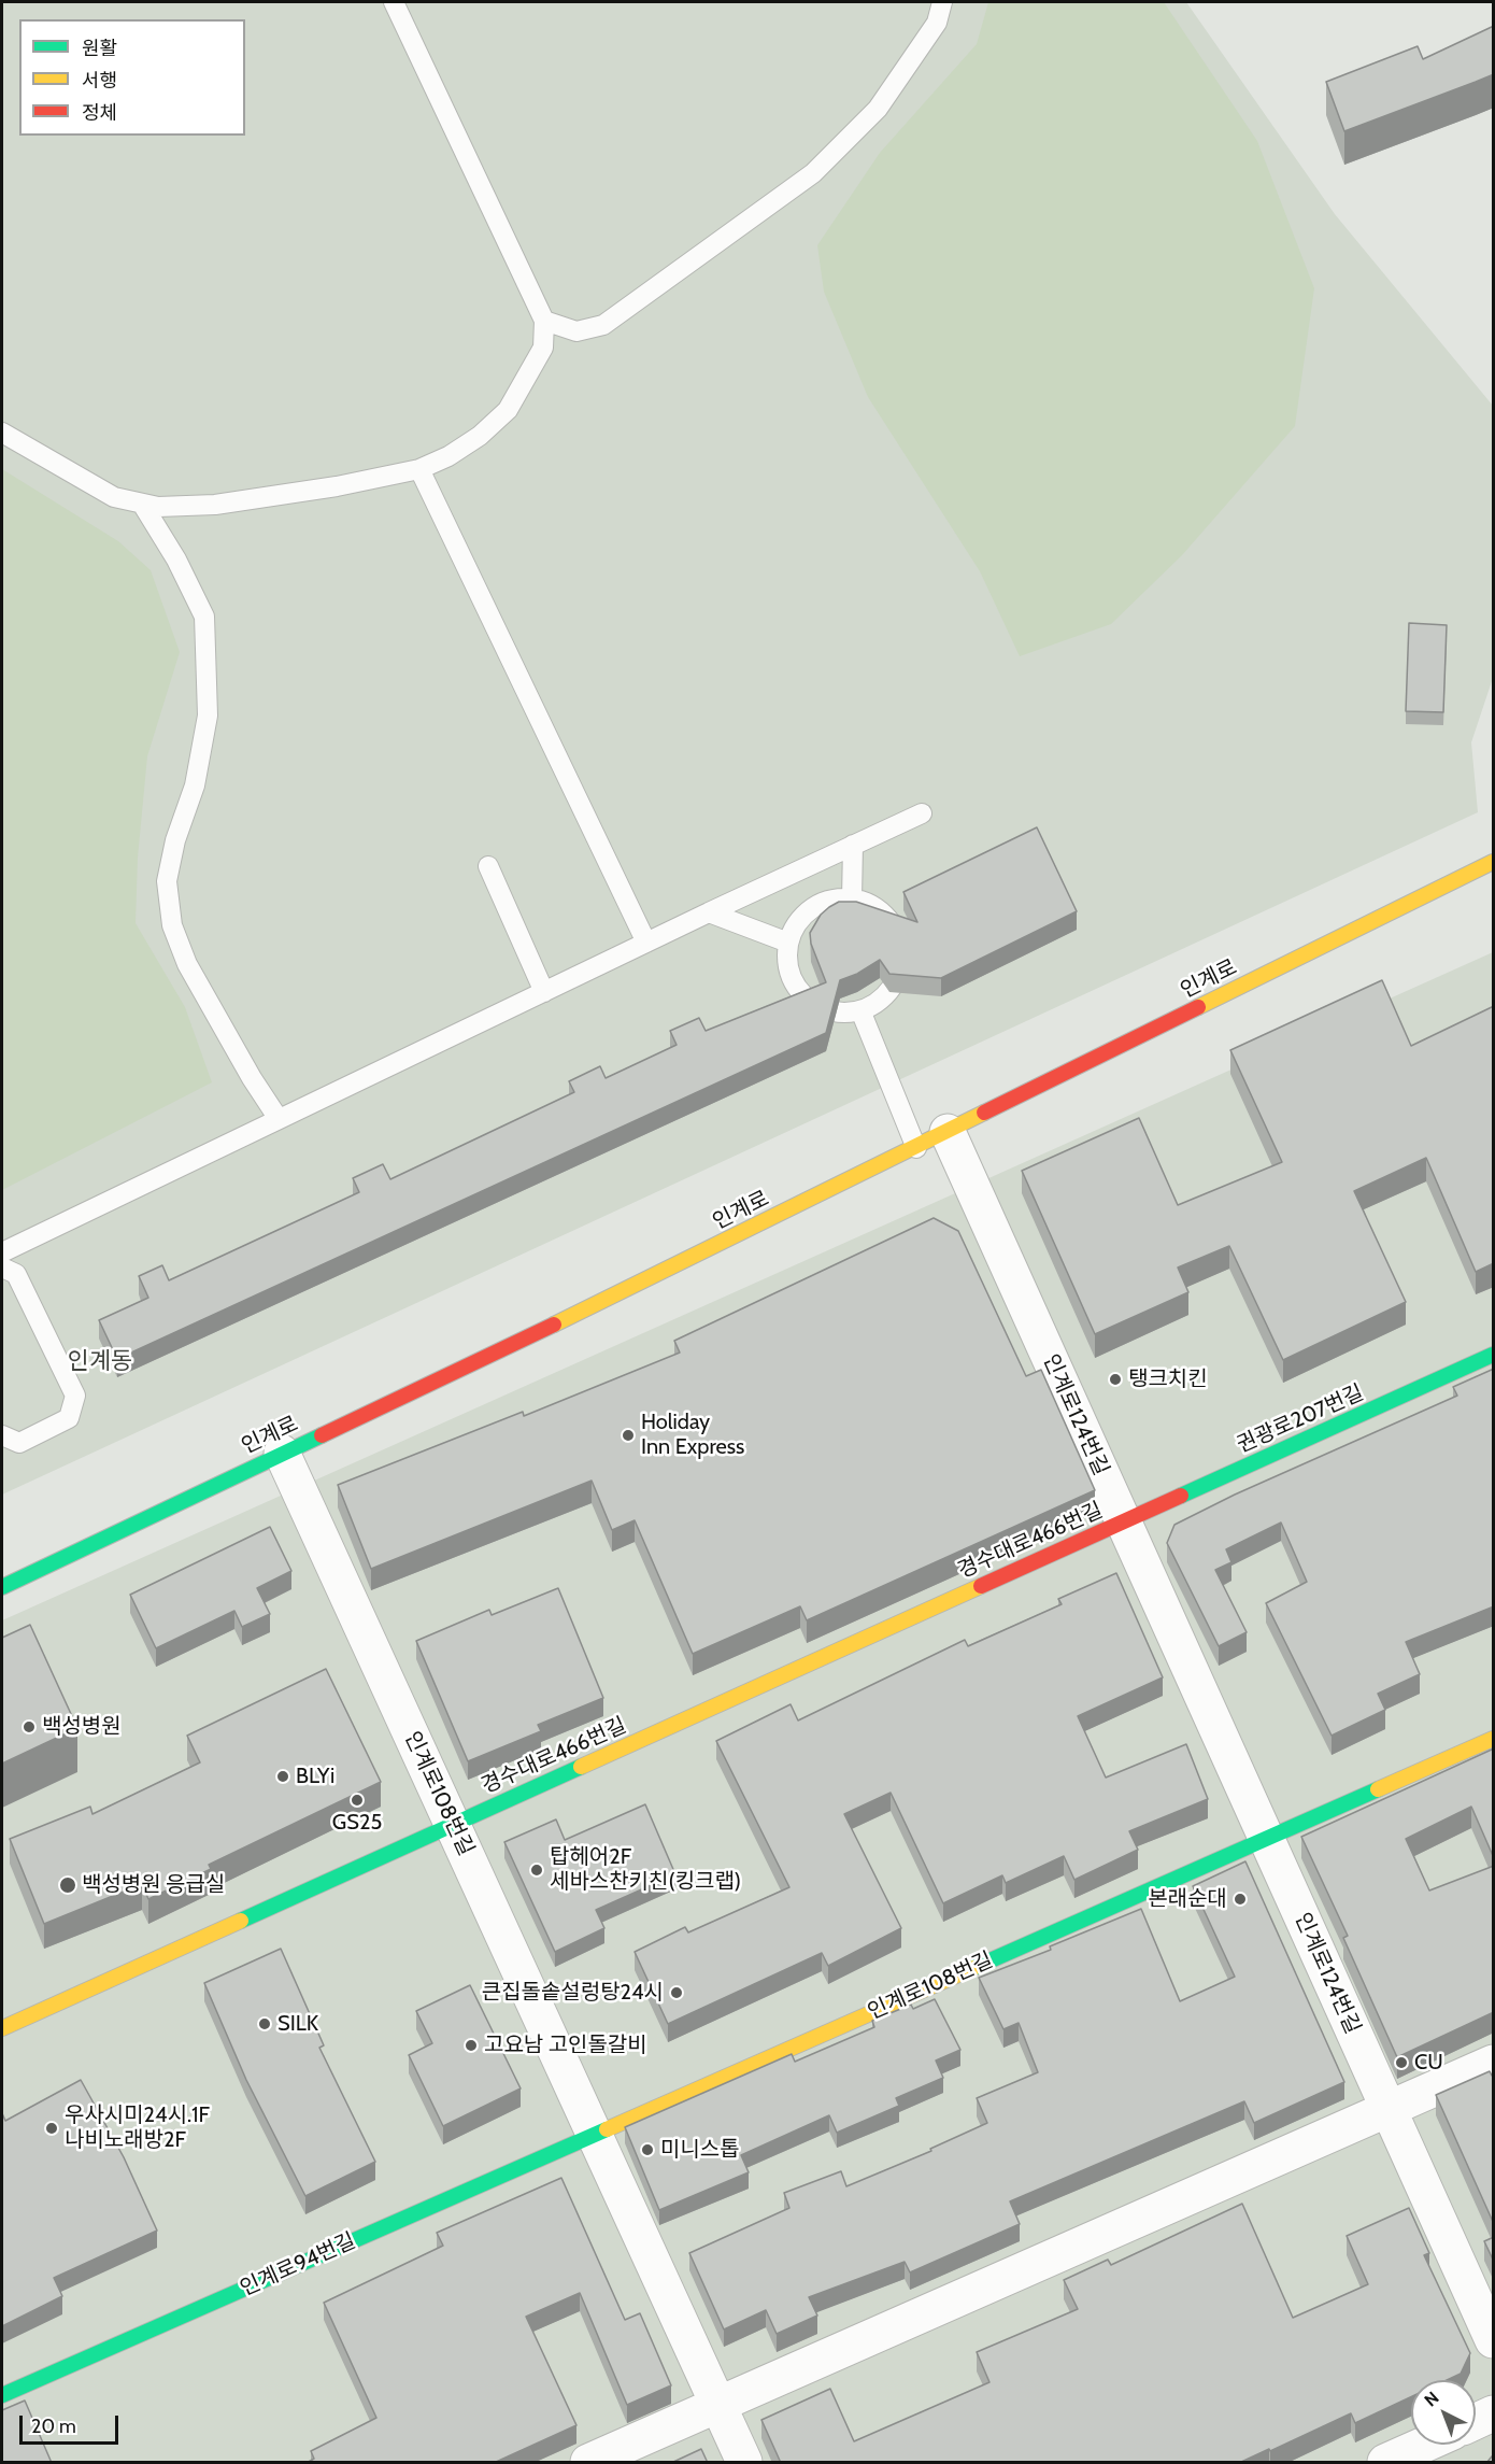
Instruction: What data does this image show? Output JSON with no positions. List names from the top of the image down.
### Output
{
  "streets": {
    "street": [
      "인계로",
      "인계로124번길",
      "권광로207번길",
      "경수대로466번길",
      "인계로108번길",
      "인계로94번길"
    ]
  },
  "crossings": [
    ["인계로", "인계로124번길"],
    ["인계로", "인계로108번길"],
    ["인계로124번길", "권광로207번길"],
    ["인계로124번길", "경수대로466번길"],
    ["인계로124번길", "인계로108번길"],
    ["권광로207번길", "경수대로466번길"],
    ["경수대로466번길", "인계로108번길"],
    ["인계로108번길", "인계로94번길"]
  ],
  "districts": ["인계동"],
  "places": [
    "탱크치킨",
    "Holiday Inn Express",
    "백성병원",
    "BLYi",
    "GS25",
    "탑헤어2F 세바스찬키친(킹크랩)",
    "백성병원 응급실",
    "본래순대",
    "큰집돌솥설렁탕24시",
    "SILK",
    "고요남 고인돌갈비",
    "CU",
    "우사시미24시.1F 나비노래방2F",
    "미니스톱"
  ],
  "legend": ["원활", "서행", "정체"],
  "scale_bar": "20 m",
  "north": "top left"
}
